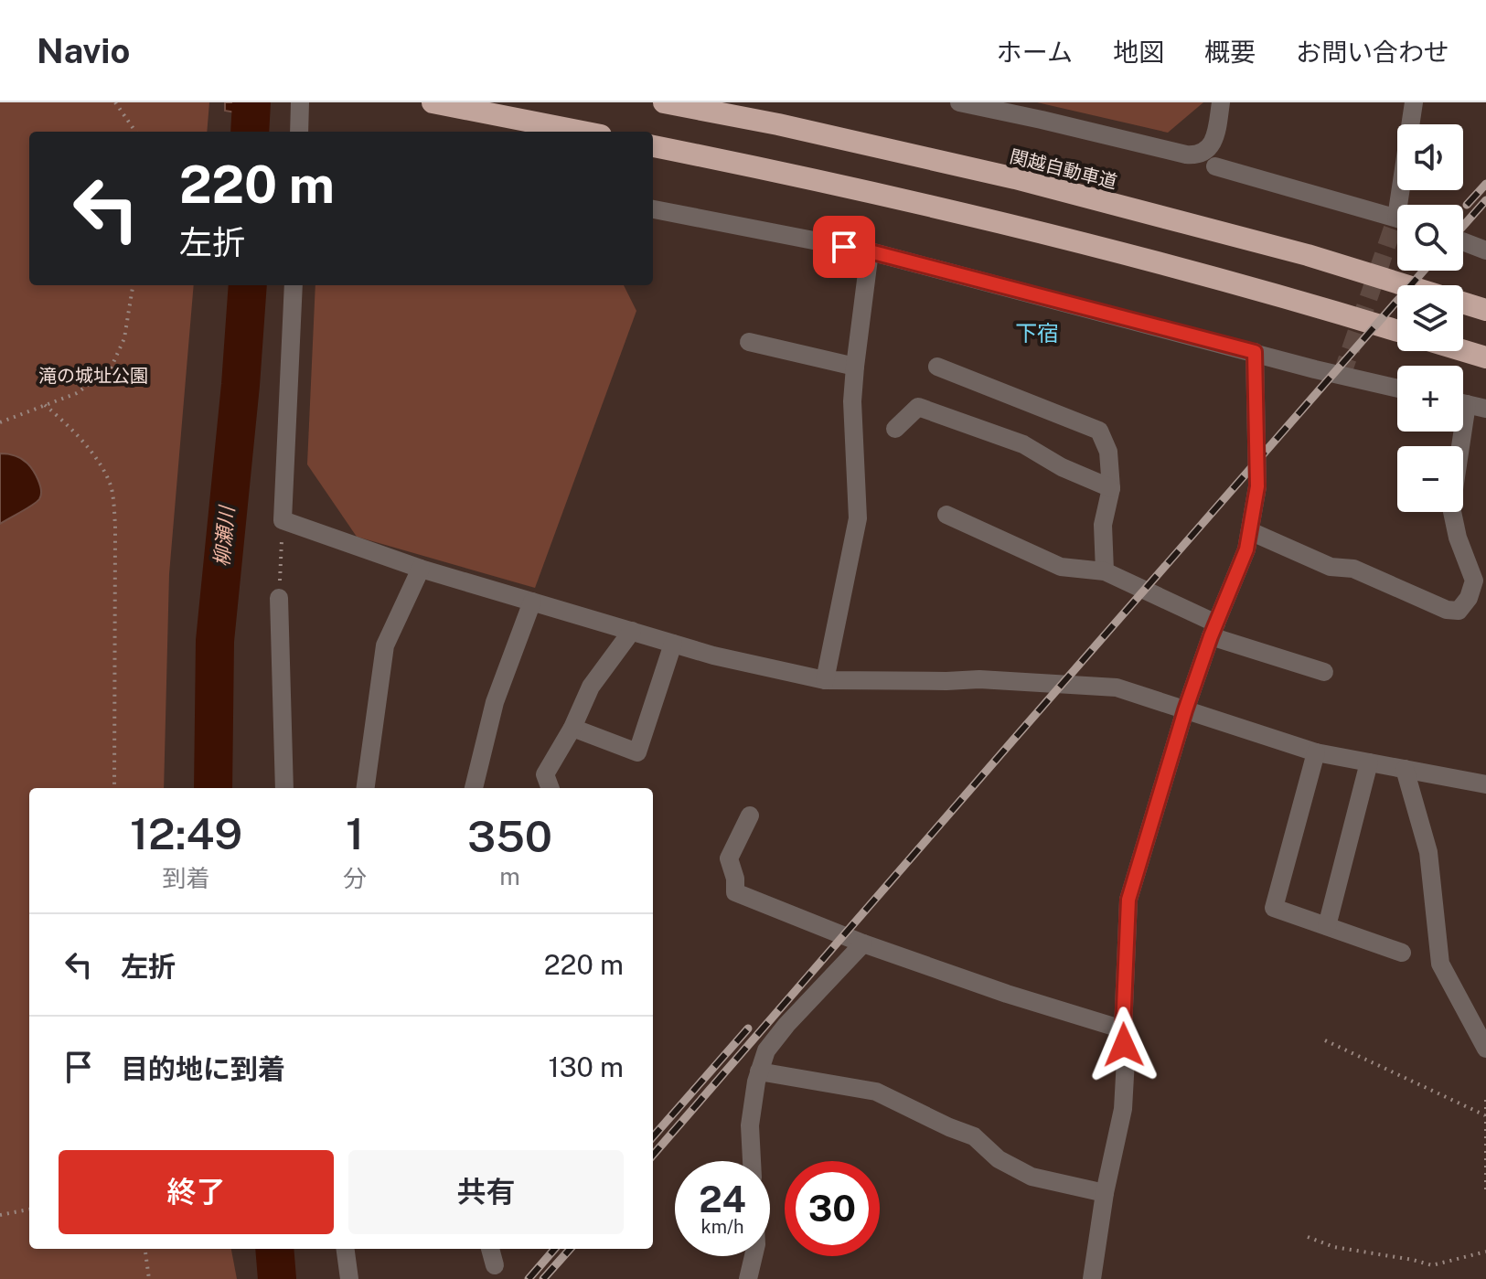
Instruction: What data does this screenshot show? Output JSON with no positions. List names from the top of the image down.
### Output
{
  "streets": {
    "highway": ["関越自動車道"]
  },
  "districts": ["下宿"],
  "water": ["柳瀬川"],
  "parks": ["滝の城址公園"],
  "page": {
    "header": "Navio",
    "nav": [
      "ホーム",
      "地図",
      "概要",
      "お問い合わせ"
    ],
    "map_buttons": ["+", "−"],
    "turn": ["220 m", "左折"],
    "eta": [
      "12:49",
      "到着",
      "1",
      "分",
      "350",
      "m"
    ],
    "list": [
      {
        "name": "左折",
        "value": "220 m"
      },
      {
        "name": "目的地に到着",
        "value": "130 m"
      }
    ],
    "buttons": ["終了", "共有"],
    "speed": "24 km/h",
    "limit": "30"
  }
}
